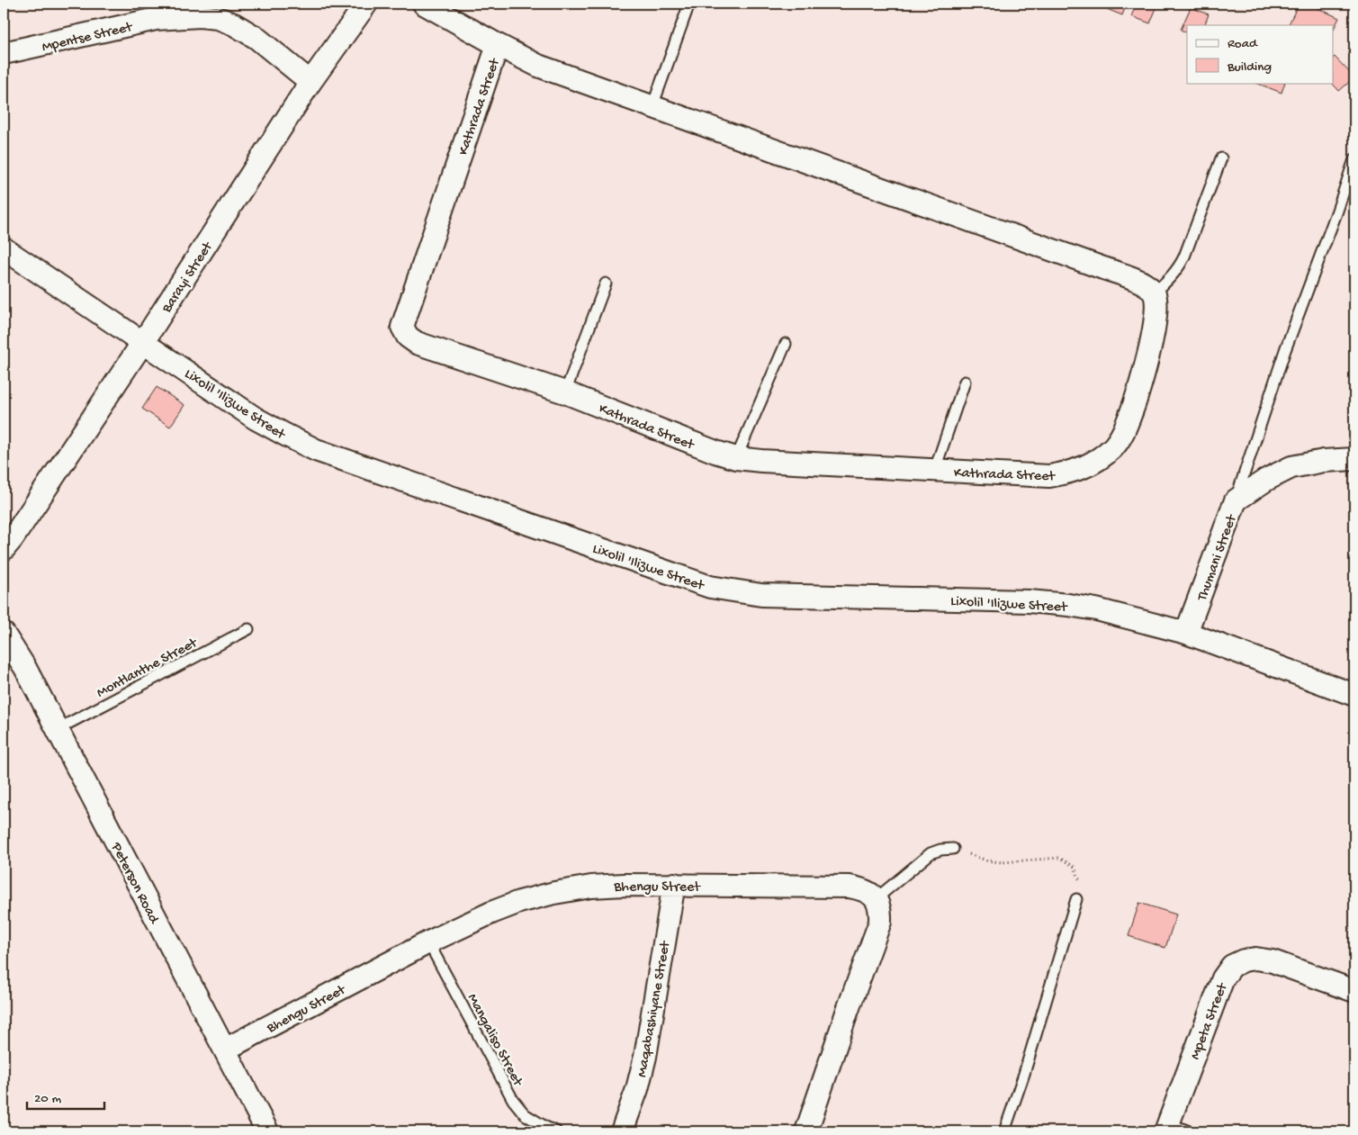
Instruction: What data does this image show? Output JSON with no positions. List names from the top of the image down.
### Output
{
  "streets": {
    "street": [
      "Mpentse Street",
      "Kathrada Street",
      "Barayi Street",
      "Lixolil 'Ilizwe Street",
      "Thumani Street",
      "Peterson Road",
      "Bhengu Street",
      "Maqabashiyane Street",
      "Mpeta Street"
    ],
    "lane": ["Montlanthe Street", "Mangaliso Street"]
  },
  "crossings": [
    ["Mpentse Street", "Barayi Street"],
    ["Barayi Street", "Lixolil 'Ilizwe Street"],
    ["Lixolil 'Ilizwe Street", "Thumani Street"],
    ["Montlanthe Street", "Peterson Road"],
    ["Peterson Road", "Bhengu Street"],
    ["Bhengu Street", "Maqabashiyane Street"],
    ["Bhengu Street", "Mangaliso Street"]
  ],
  "legend": ["Road", "Building"],
  "scale_bar": "20 m"
}
